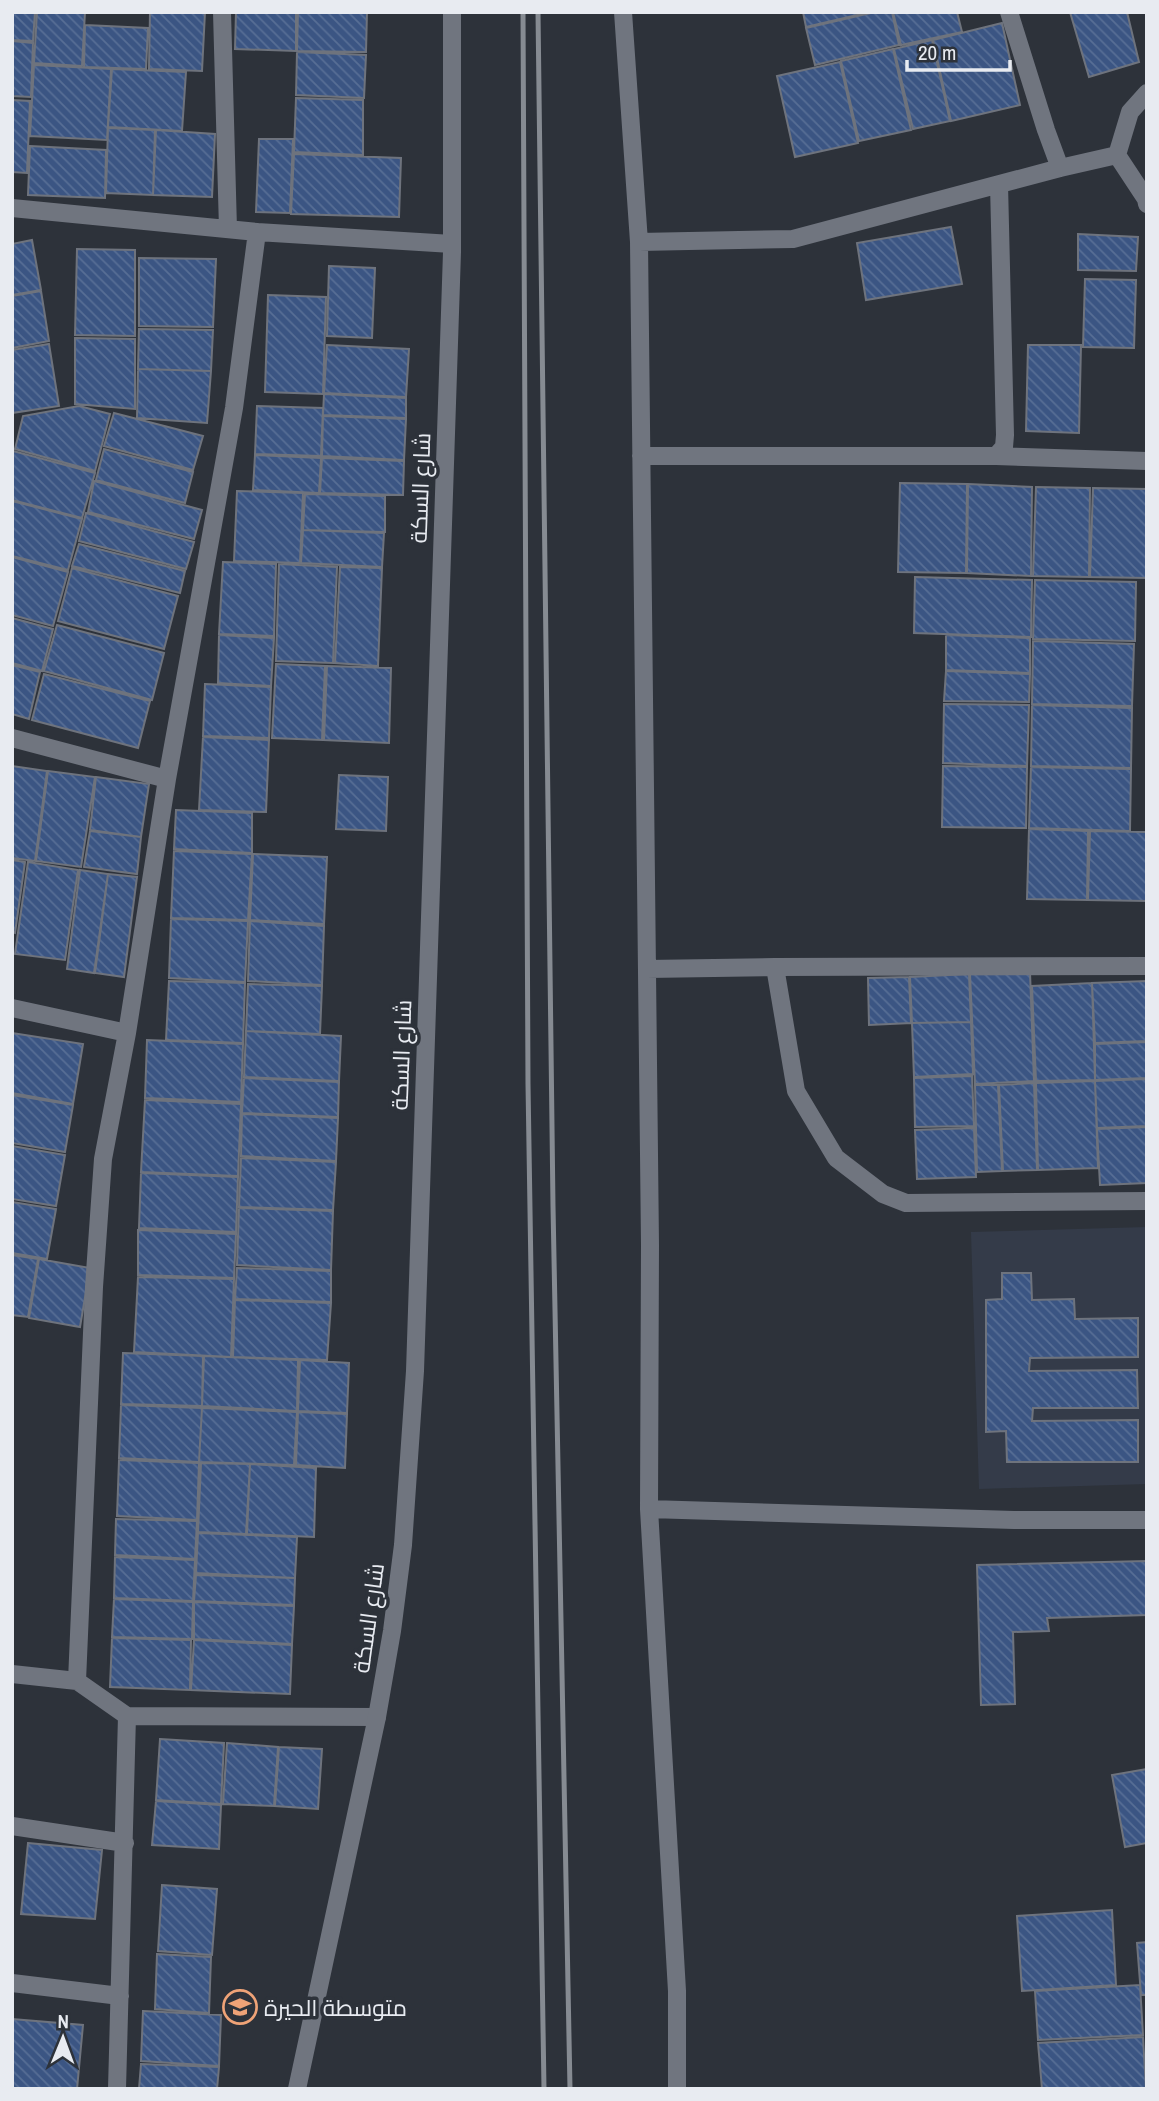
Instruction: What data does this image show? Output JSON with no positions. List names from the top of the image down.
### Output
{
  "streets": {
    "street": ["شارع السكة"]
  },
  "places": {
    "school or university": ["متوسطة الحيرة"]
  },
  "scale_bar": "20 m",
  "north": "top"
}
